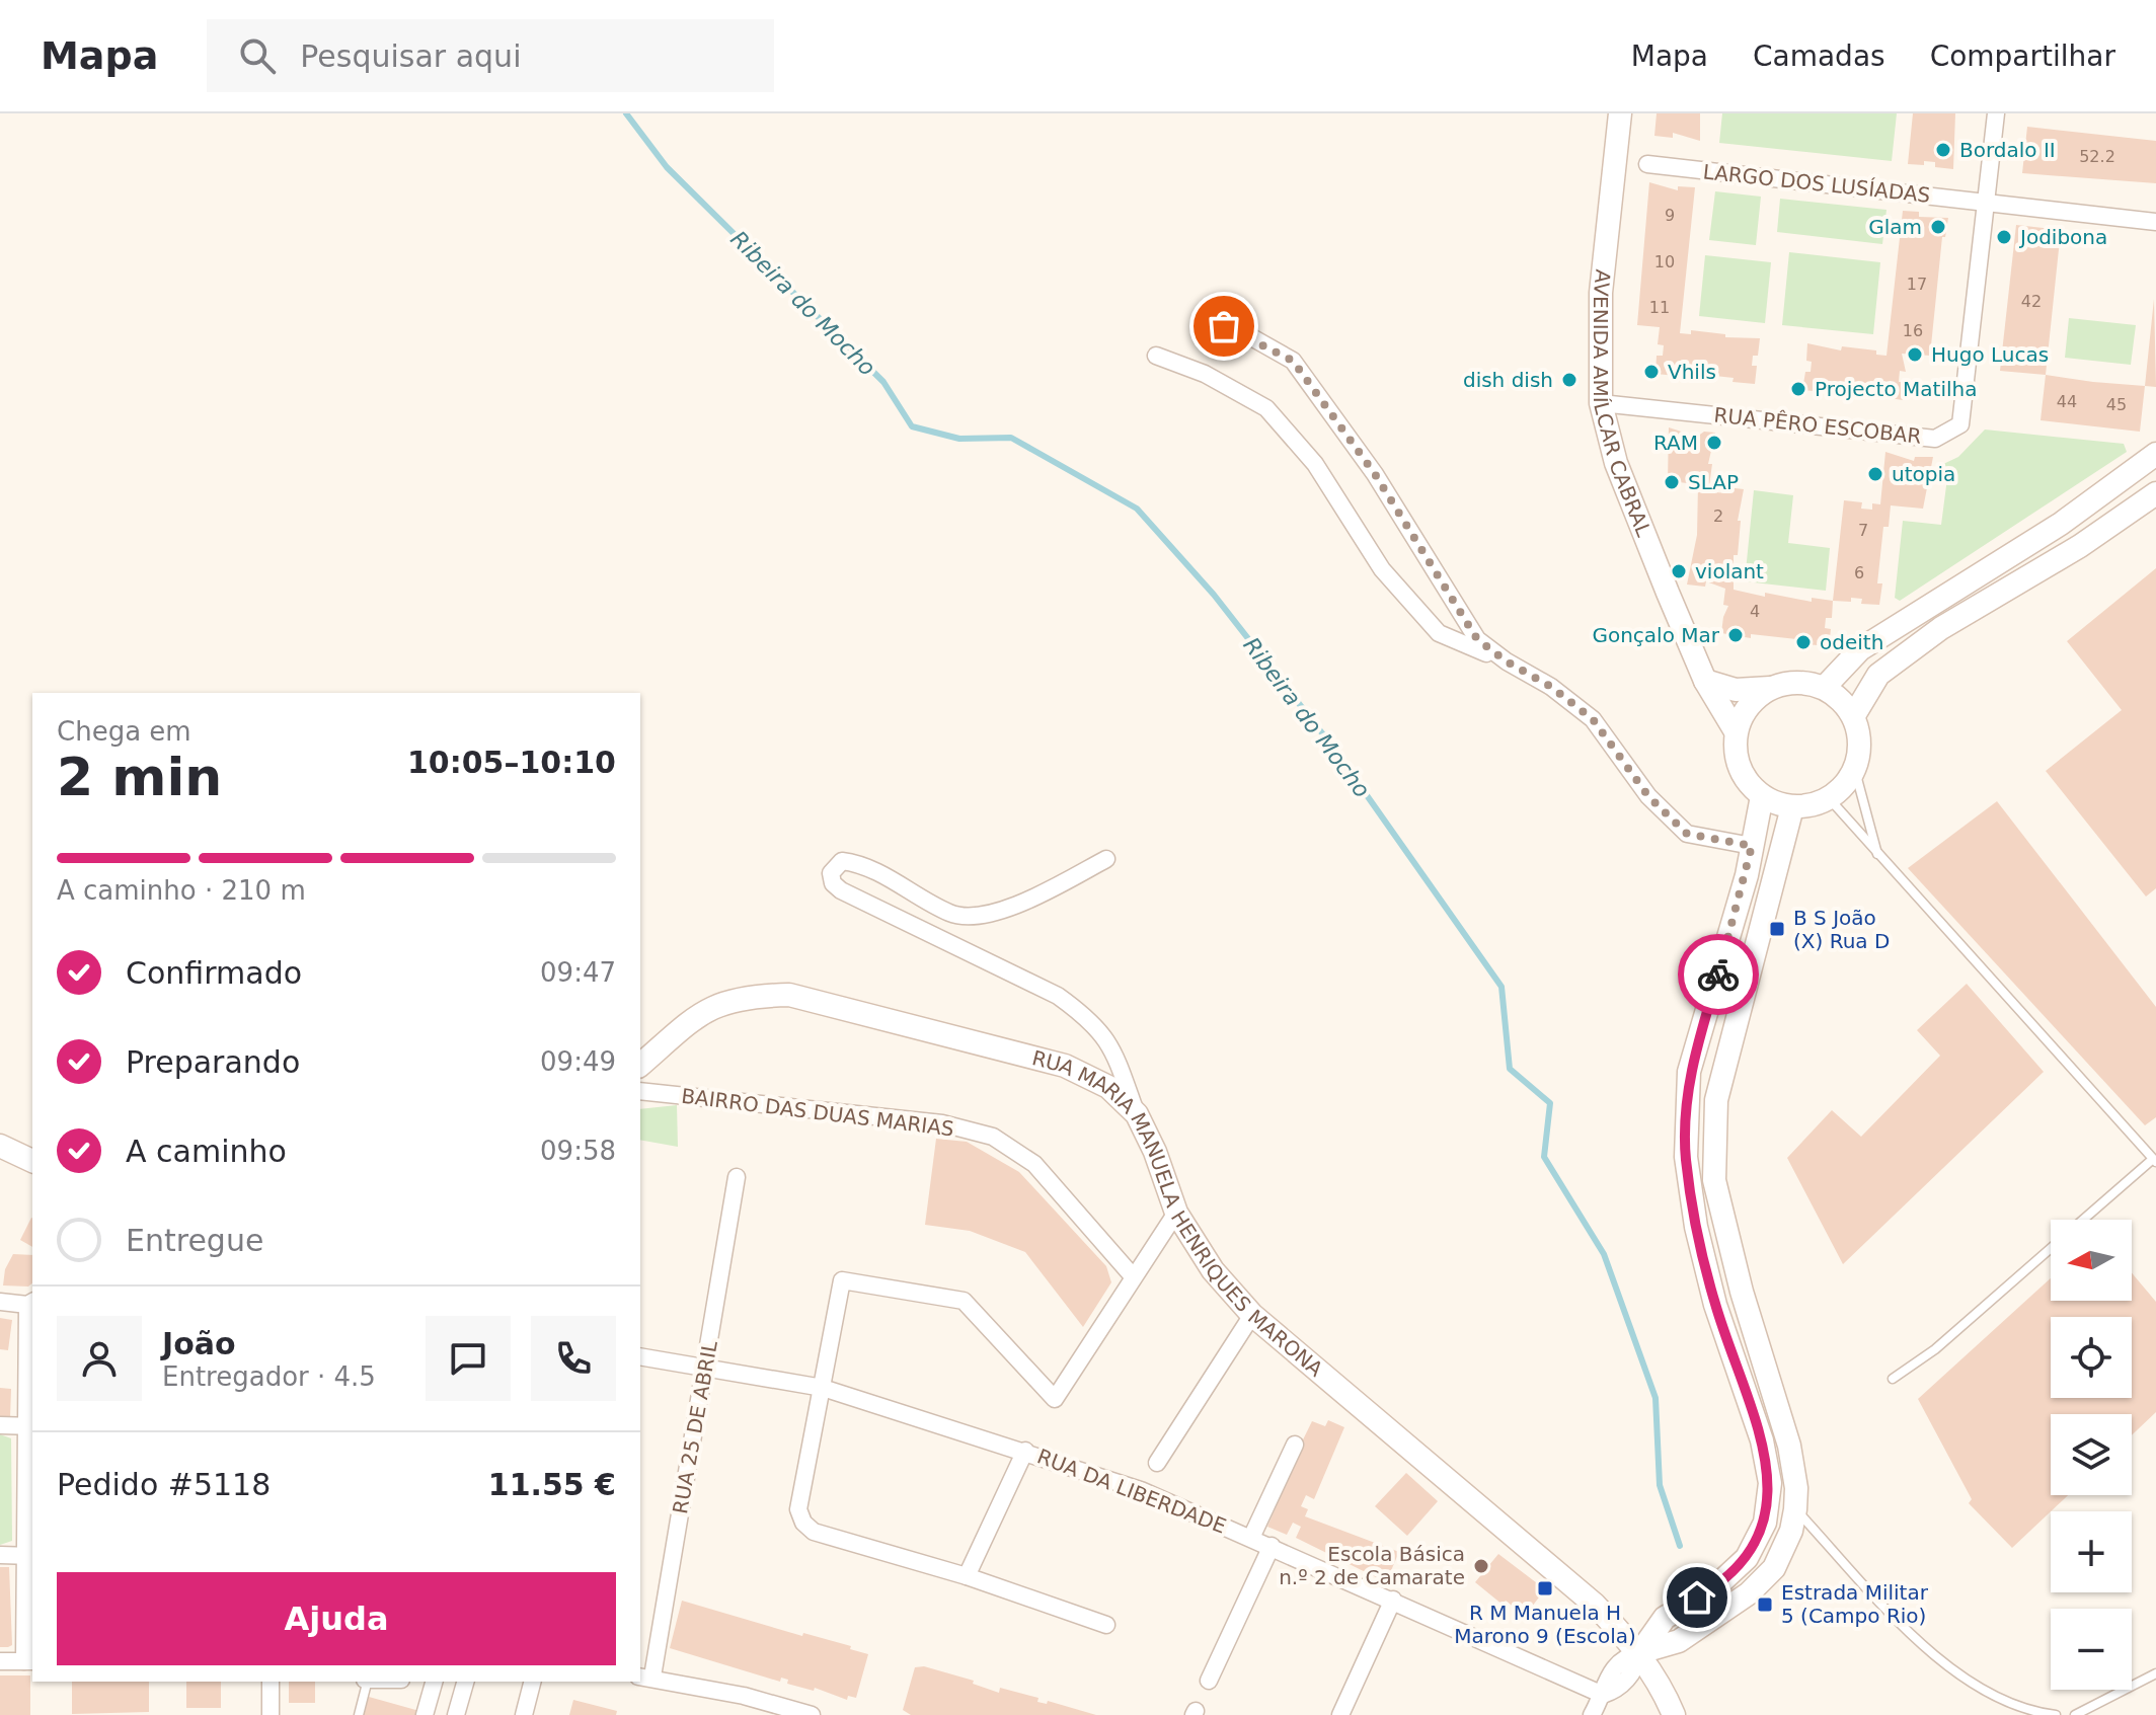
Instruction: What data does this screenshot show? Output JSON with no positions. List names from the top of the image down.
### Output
{
  "streets": {
    "street": [
      "LARGO DOS LUSÍADAS",
      "AVENIDA AMÍLCAR CABRAL",
      "RUA PÊRO ESCOBAR",
      "BAIRRO DAS DUAS MARIAS",
      "RUA MARIA MANUELA HENRIQUES MARONA",
      "RUA 25 DE ABRIL",
      "RUA DA LIBERDADE"
    ]
  },
  "crossings": [
    ["LARGO DOS LUSÍADAS", "RUA PÊRO ESCOBAR"],
    ["AVENIDA AMÍLCAR CABRAL", "RUA PÊRO ESCOBAR"],
    ["RUA 25 DE ABRIL", "RUA DA LIBERDADE"]
  ],
  "water": ["Ribeira do Mocho"],
  "places": {
    "other": [
      "Bordalo II",
      "Glam",
      "Jodibona",
      "Hugo Lucas",
      "Vhils",
      "dish dish",
      "Projecto Matilha",
      "RAM",
      "utopia",
      "SLAP",
      "violant",
      "Gonçalo Mar",
      "odeith",
      "Escola Básica n.º 2 de Camarate"
    ],
    "transit": ["B S João (X) Rua D", "R M Manuela H Marono 9 (Escola)", "Estrada Militar 5 (Campo Rio)"]
  },
  "house_numbers": [
    "52.2",
    "9",
    "10",
    "17",
    "42",
    "11",
    "16",
    "44",
    "45",
    "2",
    "7",
    "6",
    "4"
  ],
  "north": "left",
  "page": {
    "header": "Mapa",
    "search": "Pesquisar aqui",
    "nav": ["Mapa", "Camadas", "Compartilhar"],
    "heading": ["2 min", "Chega em", "10:05–10:10"],
    "panel": [
      "João",
      "Entregador · 4.5",
      "Pedido #5118",
      "11.55 €"
    ],
    "bar": "A caminho · 210 m",
    "list": [
      ["Confirmado", "09:47"],
      ["Preparando", "09:49"],
      ["A caminho", "09:58"],
      "Entregue"
    ],
    "map_buttons": ["+", "−"],
    "buttons": "Ajuda"
  }
}
